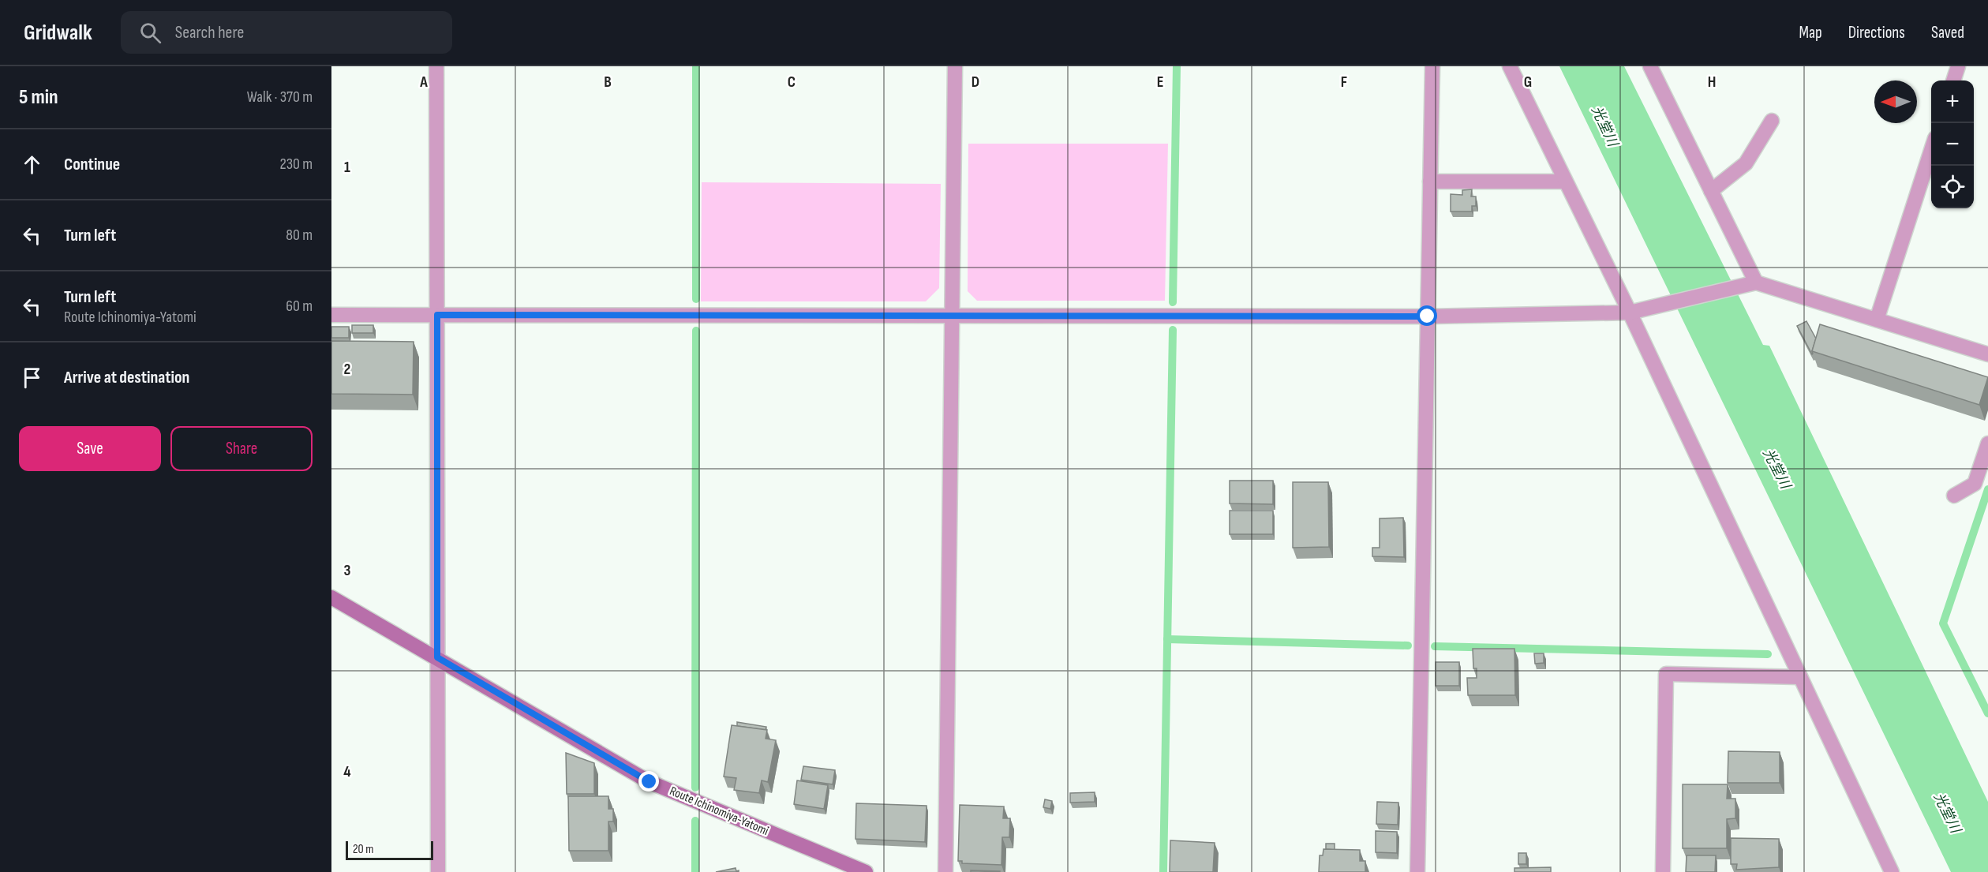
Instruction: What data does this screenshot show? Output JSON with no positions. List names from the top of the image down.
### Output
{
  "streets": {
    "main road": ["Route Ichinomiya-Yatomi"]
  },
  "water": ["光堂川"],
  "scale_bar": "20 m",
  "north": "left",
  "page": {
    "header": "Gridwalk",
    "search": "Search here",
    "nav": ["Map", "Directions", "Saved"],
    "heading": ["5 min", "Walk · 370 m"],
    "map_buttons": ["+", "−"],
    "list": [
      ["Continue", "230 m"],
      ["Turn left", "80 m"],
      ["Turn left", "Route Ichinomiya-Yatomi", "60 m"],
      "Arrive at destination"
    ],
    "buttons": ["Save", "Share"],
    "scale": "20 m"
  },
  "grid": {
    "columns": [
      "A",
      "B",
      "C",
      "D",
      "E",
      "F",
      "G",
      "H"
    ],
    "rows": [
      "1",
      "2",
      "3",
      "4"
    ]
  }
}
